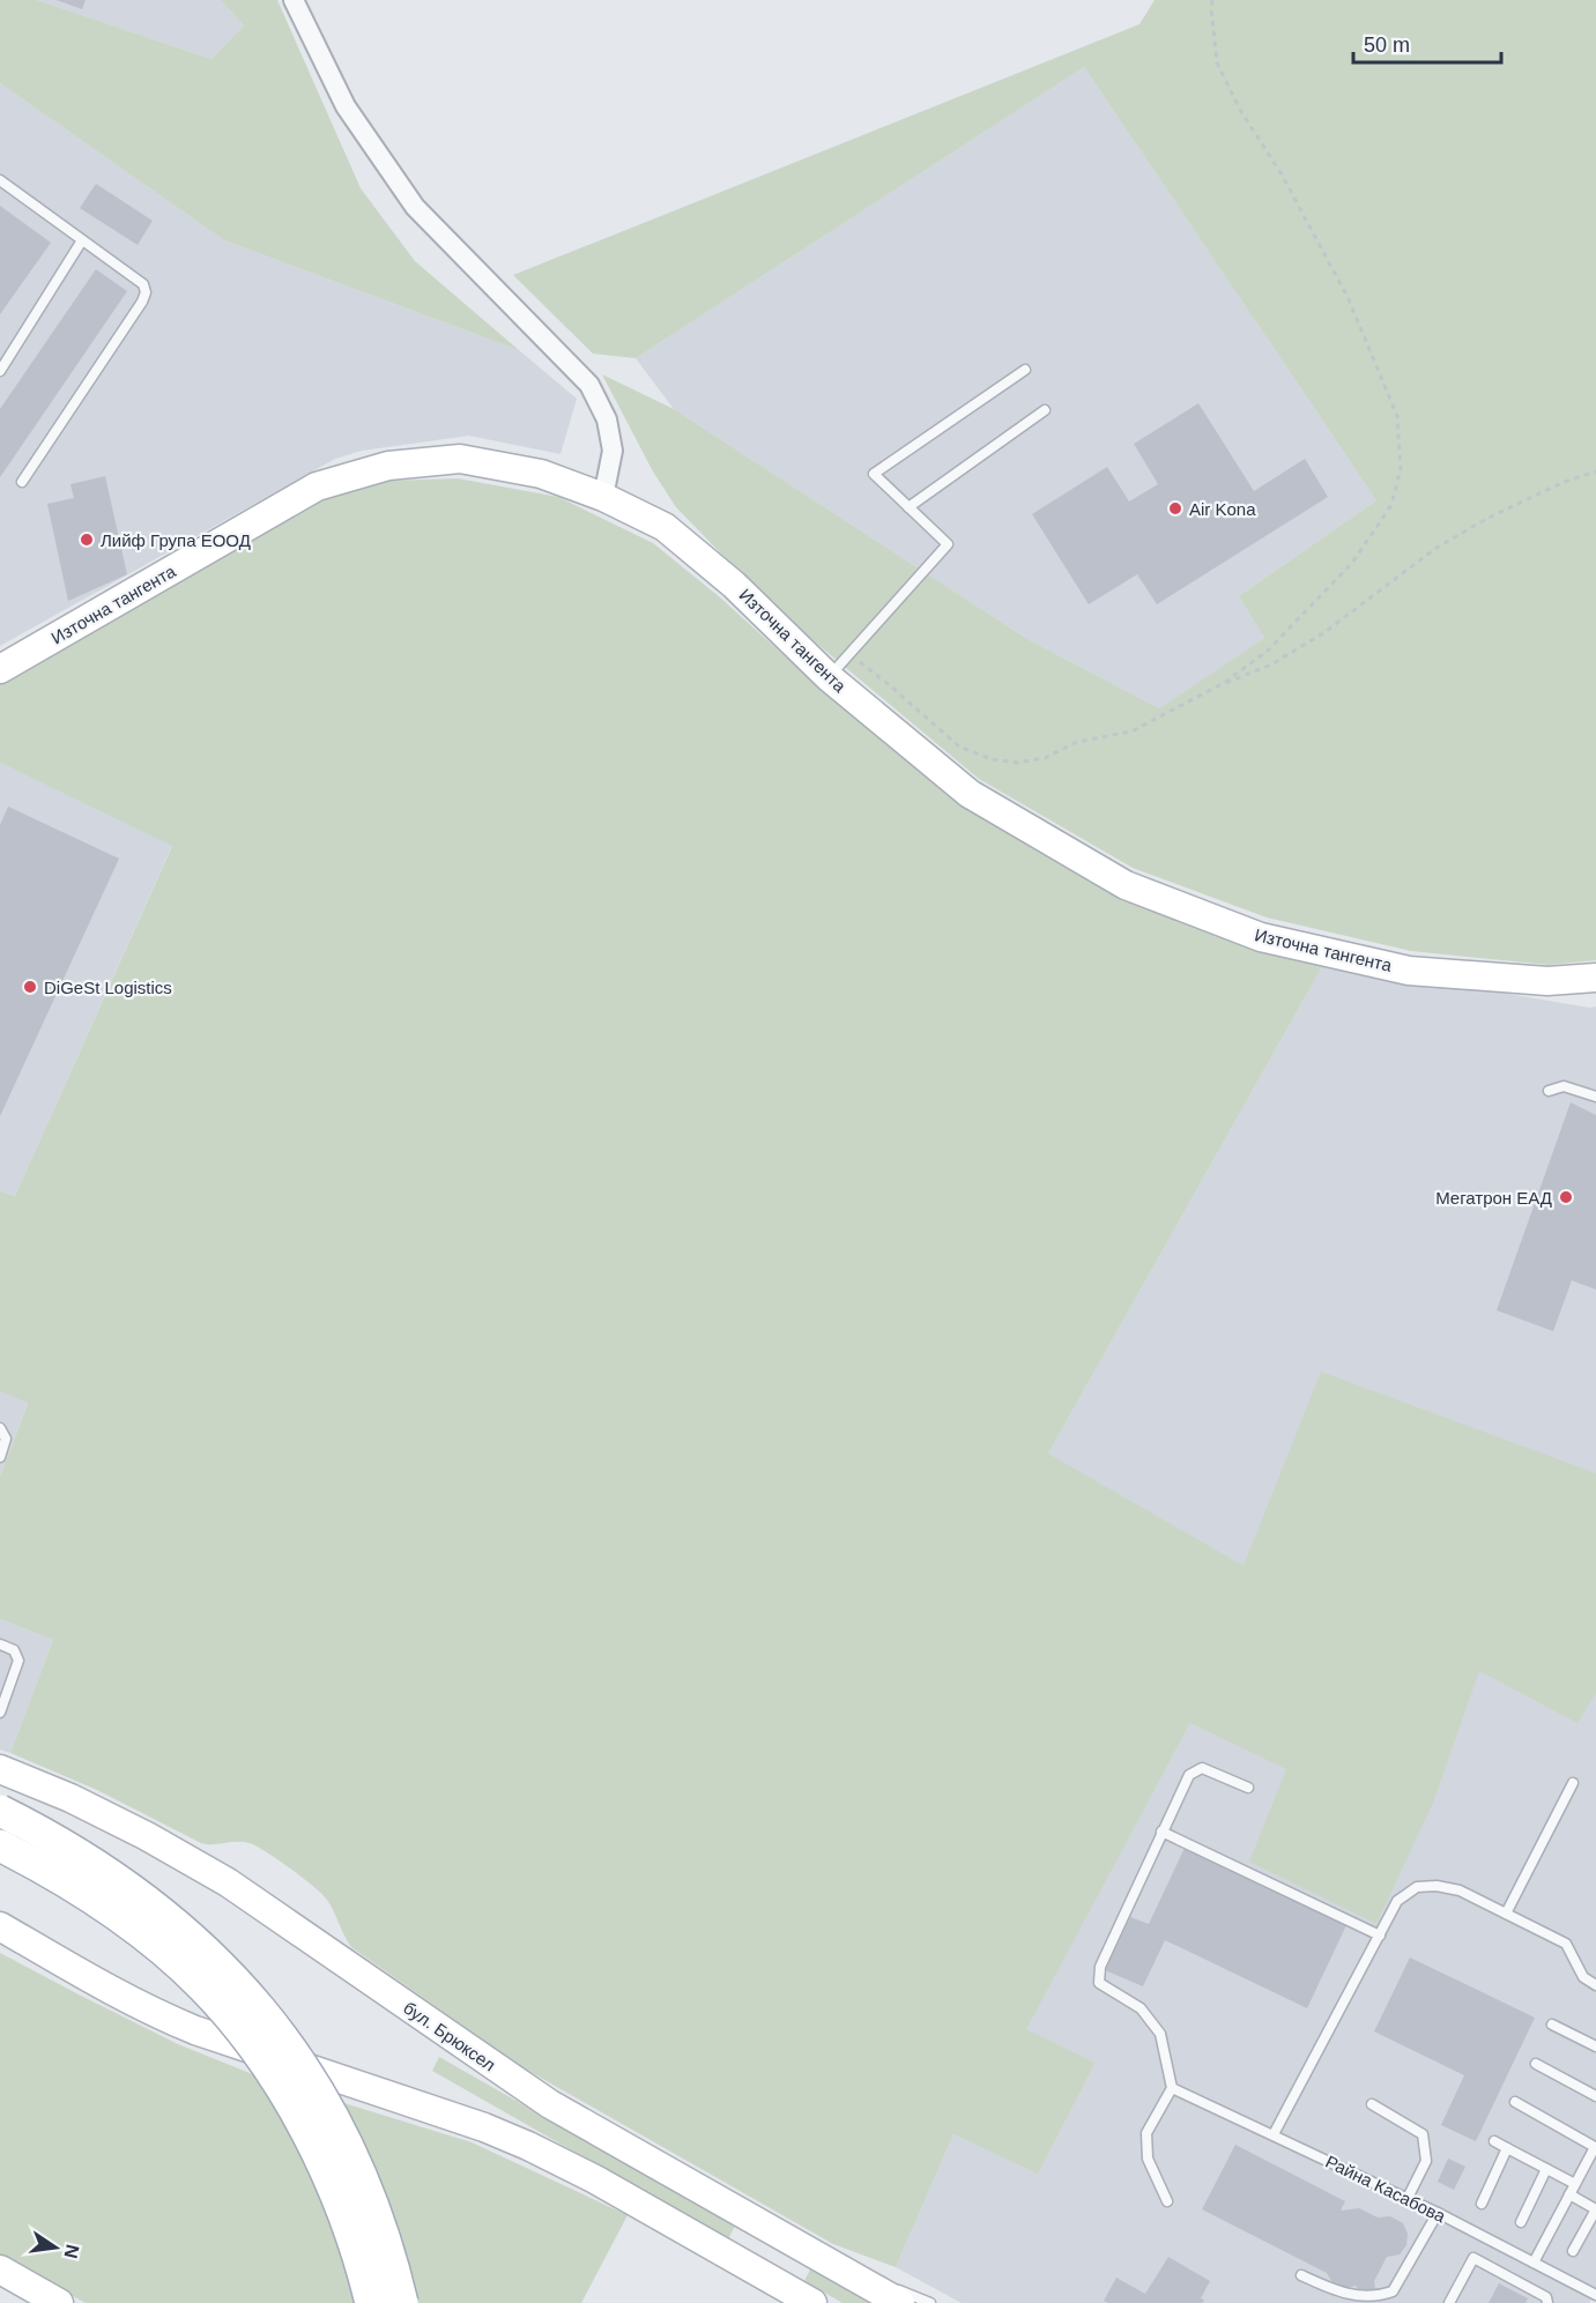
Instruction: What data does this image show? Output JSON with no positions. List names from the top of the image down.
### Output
{
  "streets": {
    "main road": ["Източна тангента", "бул. Брюксел"],
    "lane": ["Райна Касабова"]
  },
  "places": [
    "Air Kona",
    "Лийф Група ЕООД",
    "DiGeSt Logistics",
    "Мегатрон ЕАД"
  ],
  "scale_bar": "50 m",
  "north": "right"
}
